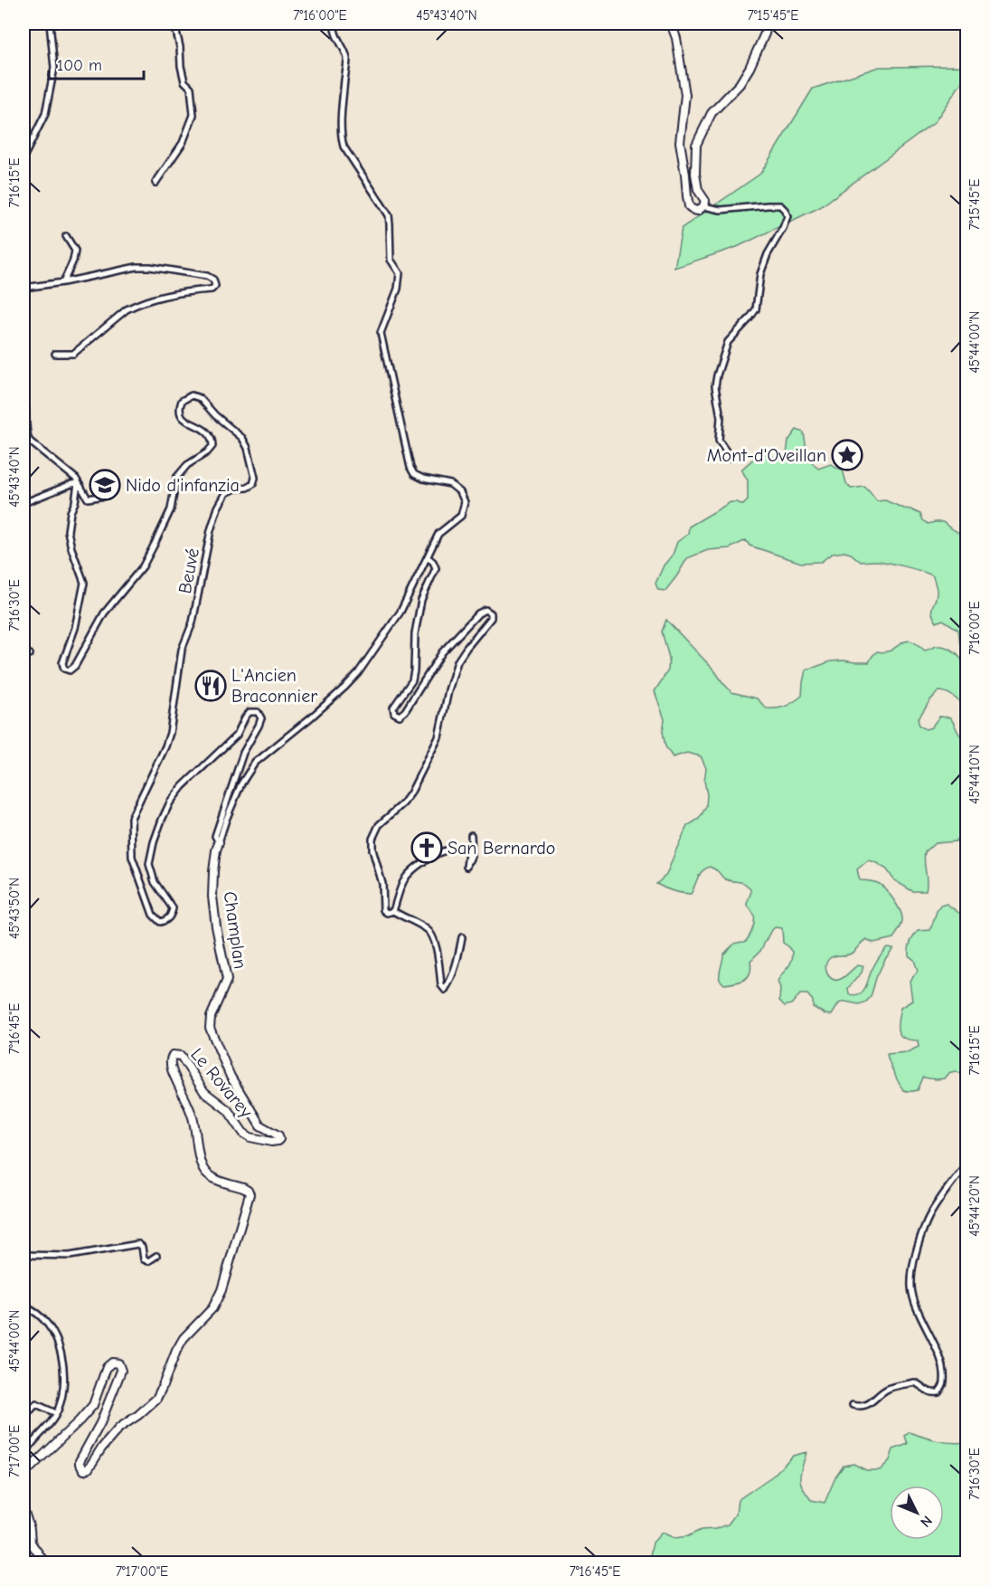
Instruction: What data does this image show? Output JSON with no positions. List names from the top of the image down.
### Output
{
  "streets": {
    "street": ["Beuvé", "Champlan", "Le Rovarey"]
  },
  "crossings": [
    ["Beuvé", "Champlan"],
    ["Champlan", "Le Rovarey"]
  ],
  "places": {
    "place": ["Mont-d'Oveillan"],
    "school or university": ["Nido d'infanzia"],
    "restaurant": ["L'Ancien Braconnier"],
    "church": ["San Bernardo"]
  },
  "scale_bar": "100 m",
  "north": "bottom right",
  "coordinates": [
    "7°16'00\"E",
    "45°43'40\"N",
    "7°15'45\"E",
    "7°16'15\"E",
    "45°44'00\"N",
    "7°16'30\"E",
    "45°44'10\"N",
    "45°43'50\"N",
    "7°16'45\"E",
    "45°44'20\"N",
    "7°17'00\"E"
  ]
}
